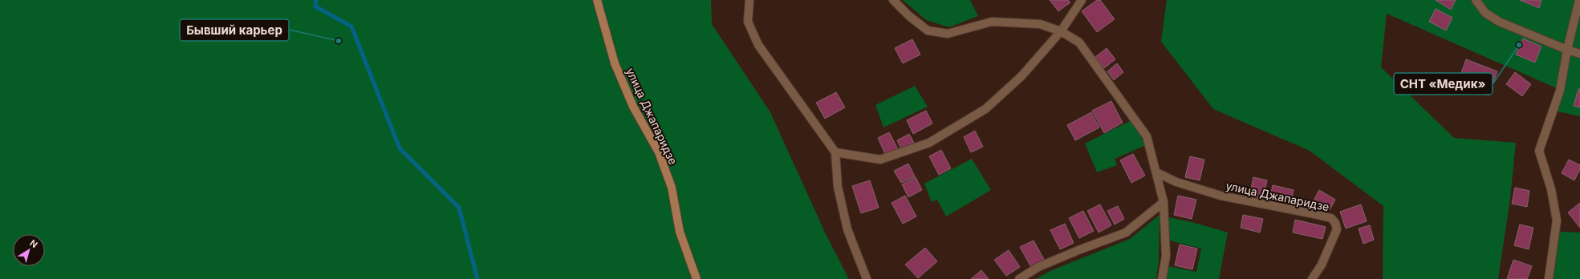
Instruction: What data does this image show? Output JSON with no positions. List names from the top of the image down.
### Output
{
  "streets": {
    "street": ["улица Джапаридзе"]
  },
  "places": ["Бывший карьер", "СНТ «Медик»"],
  "north": "top right"
}
